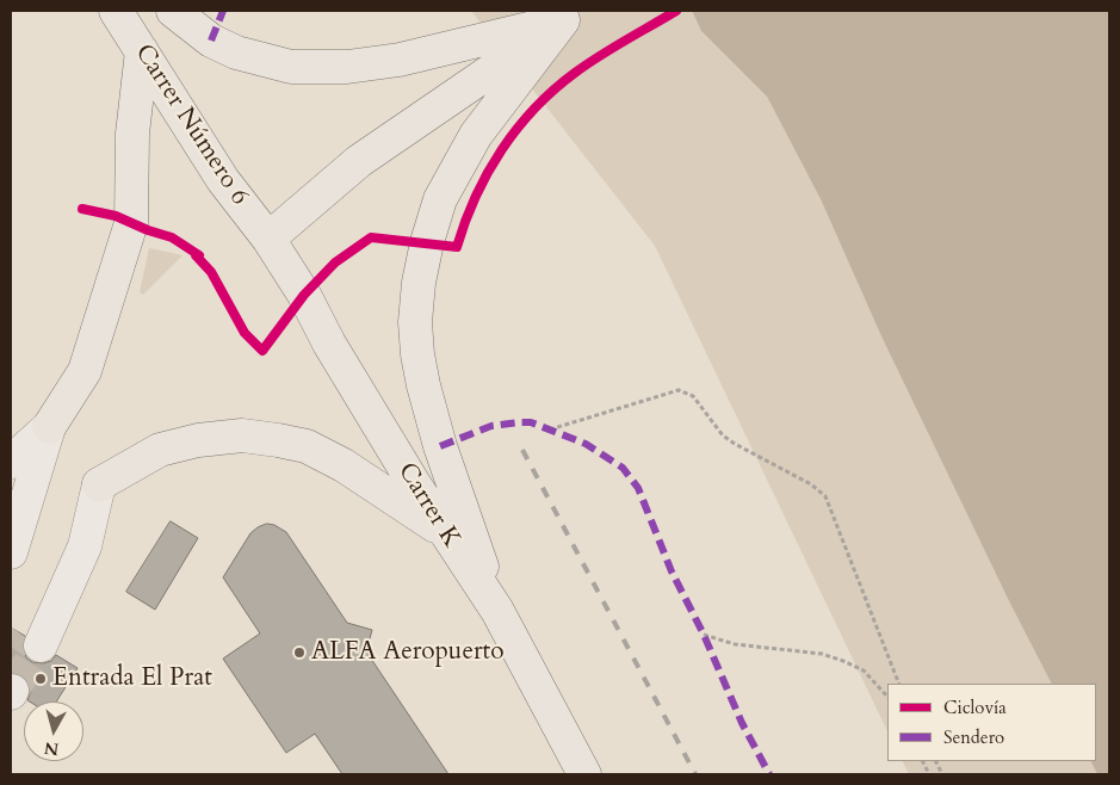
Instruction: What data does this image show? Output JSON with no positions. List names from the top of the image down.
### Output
{
  "streets": {
    "main road": ["Carrer Número 6", "Carrer K"]
  },
  "crossings": [
    ["Carrer Número 6", "Carrer K"]
  ],
  "places": ["ALFA Aeropuerto", "Entrada El Prat"],
  "legend": ["Ciclovía", "Sendero"],
  "north": "bottom"
}
